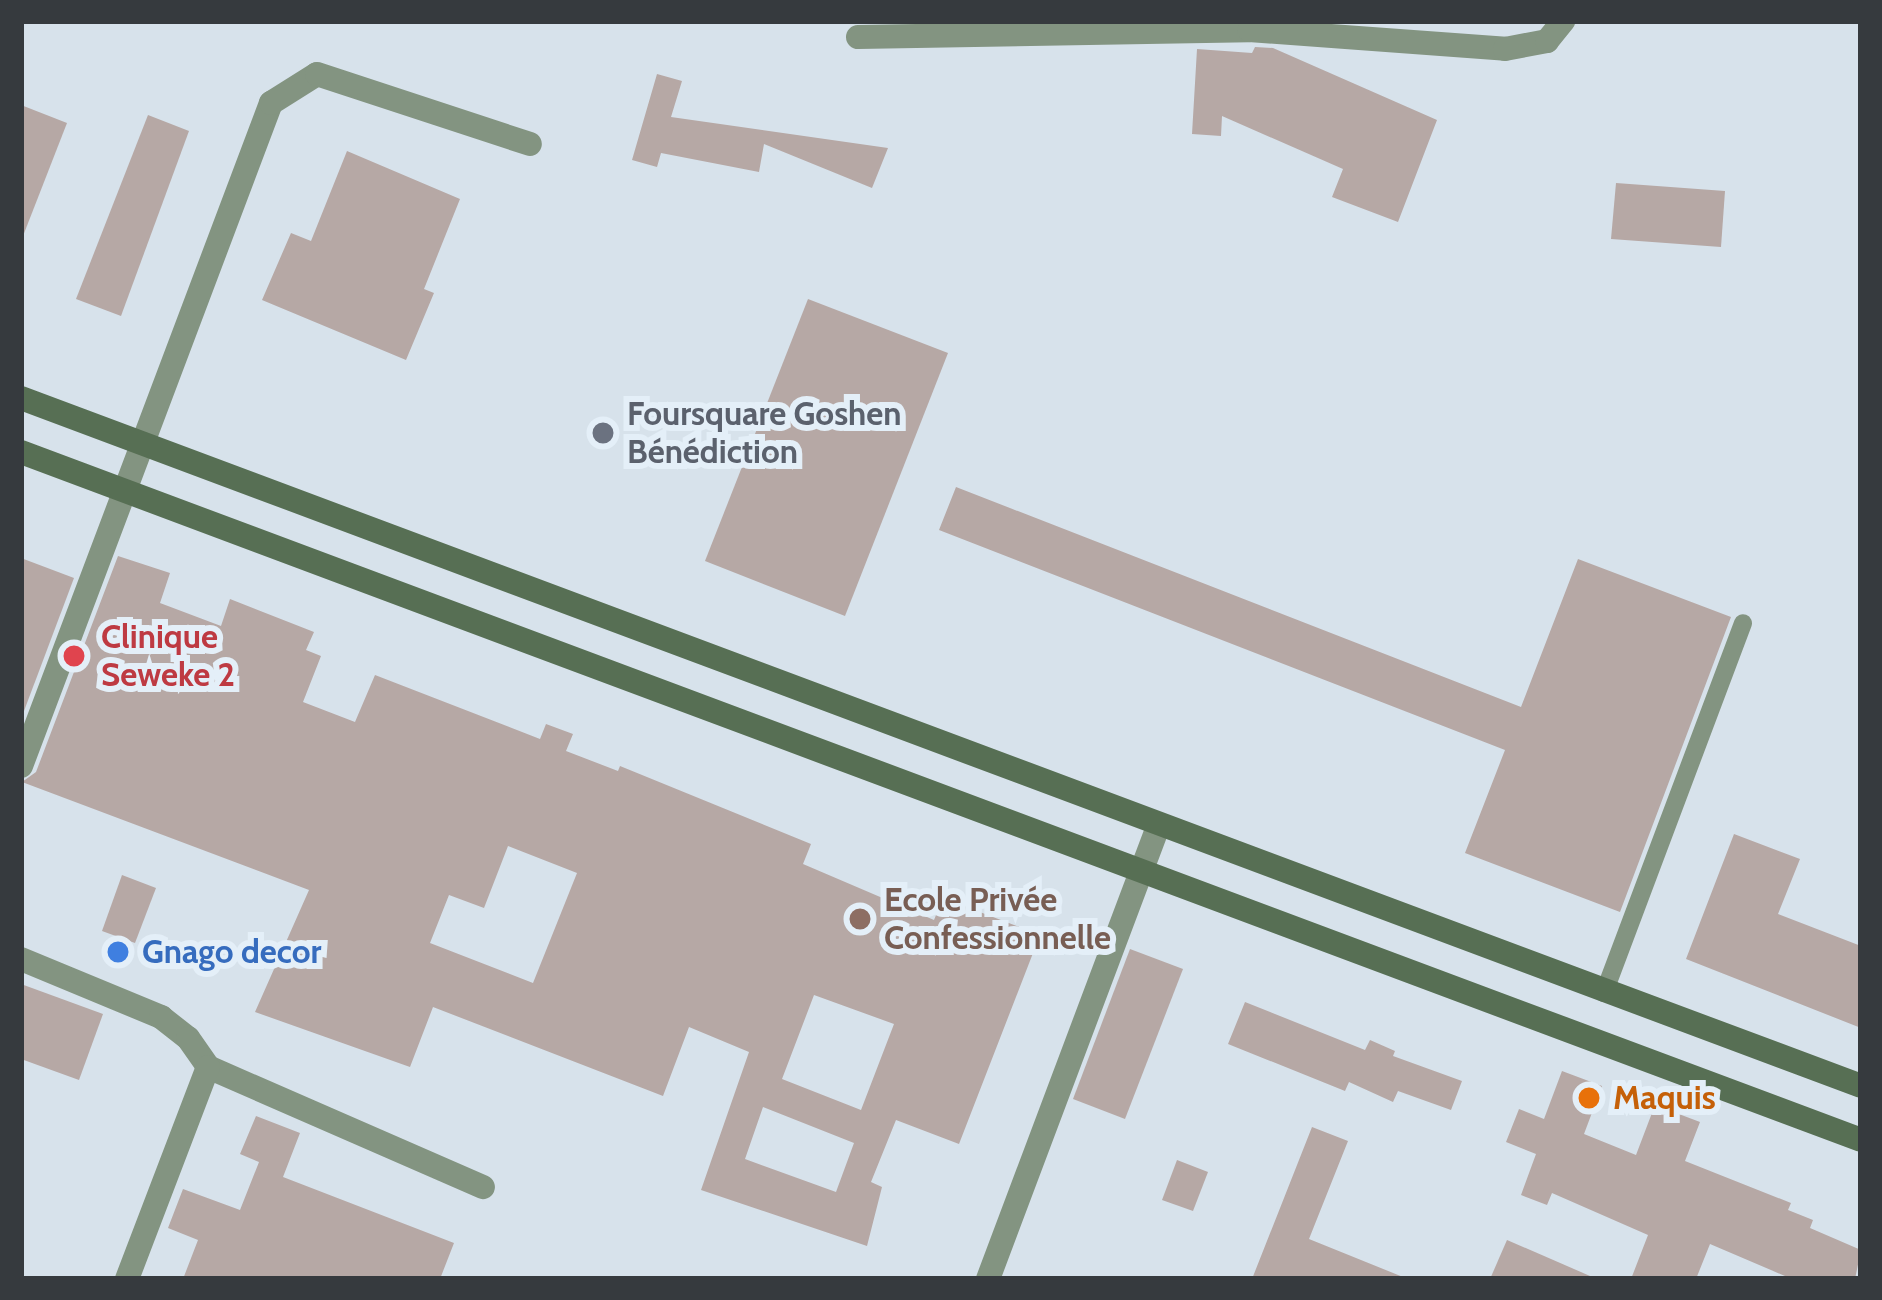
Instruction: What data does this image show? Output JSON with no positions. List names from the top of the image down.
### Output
{
  "places": [
    "Foursquare Goshen Bénédiction",
    "Clinique Seweke 2",
    "Ecole Privée Confessionnelle",
    "Gnago decor",
    "Maquis"
  ]
}
